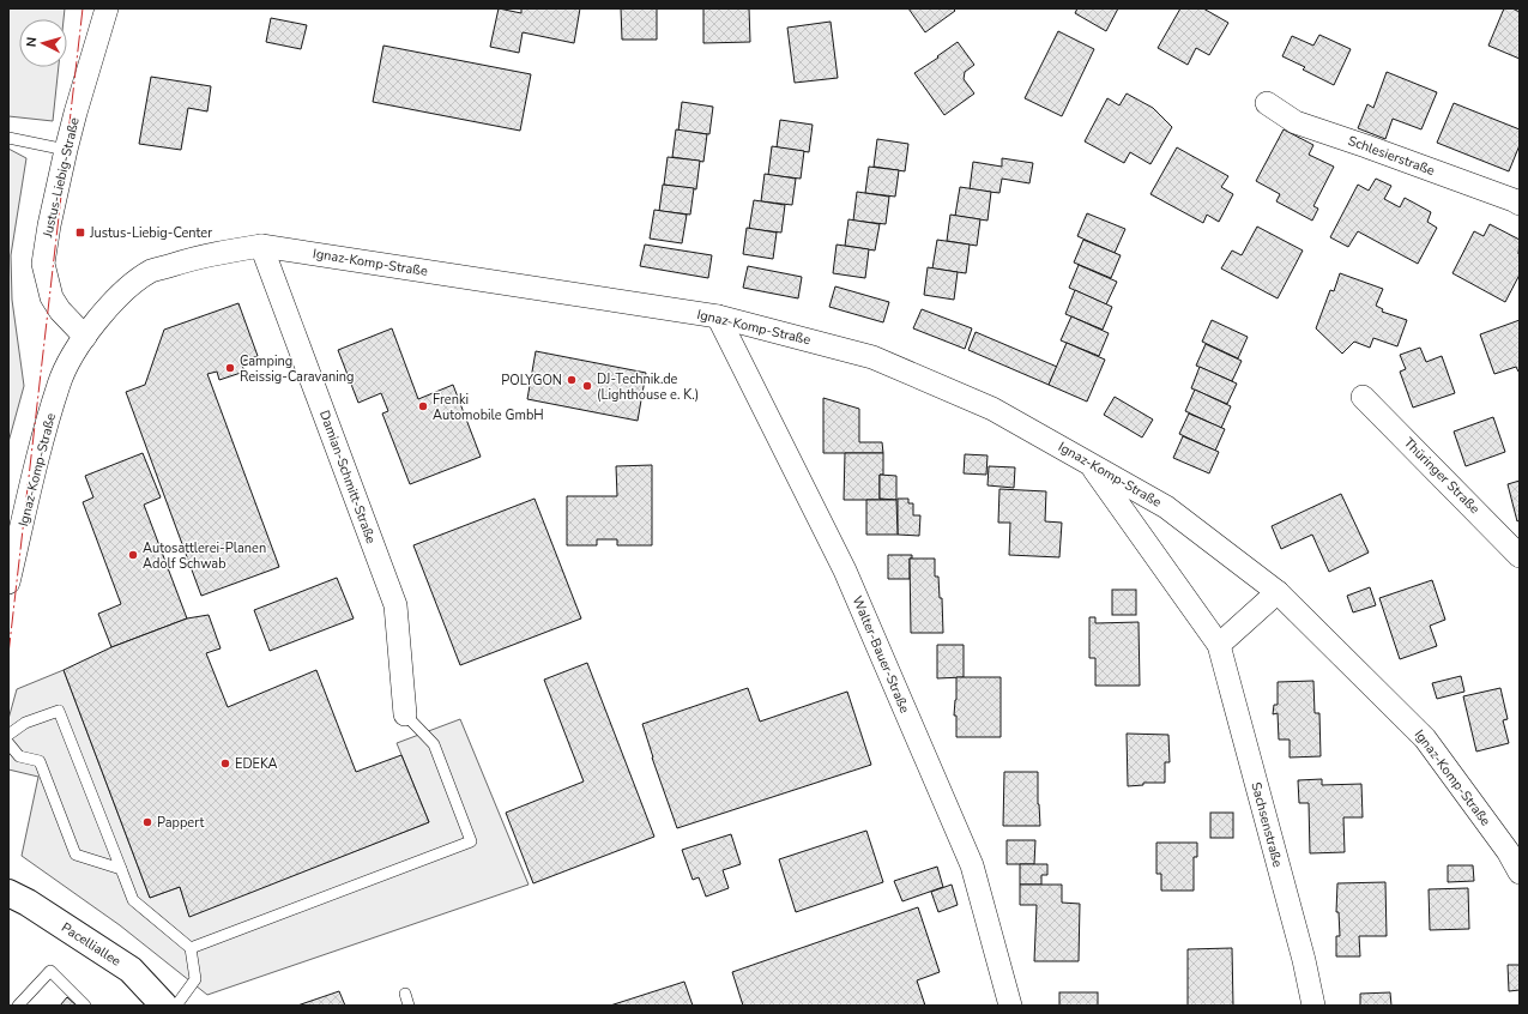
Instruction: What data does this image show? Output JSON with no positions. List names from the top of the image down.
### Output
{
  "streets": {
    "main road": ["Pacelliallee"],
    "street": [
      "Schlesierstraße",
      "Justus-Liebig-Straße",
      "Ignaz-Komp-Straße",
      "Thüringer Straße",
      "Damian-Schmitt-Straße",
      "Walter-Bauer-Straße",
      "Sachsenstraße"
    ]
  },
  "crossings": [
    ["Justus-Liebig-Straße", "Ignaz-Komp-Straße"],
    ["Ignaz-Komp-Straße", "Damian-Schmitt-Straße"],
    ["Ignaz-Komp-Straße", "Walter-Bauer-Straße"],
    ["Ignaz-Komp-Straße", "Sachsenstraße"]
  ],
  "places": {
    "transit": ["Justus-Liebig-Center"],
    "other": [
      "Camping Reissig-Caravaning",
      "POLYGON",
      "DJ-Technik.de (Lighthouse e. K.)",
      "Frenki Automobile GmbH",
      "Autosattlerei-Planen Adolf Schwab",
      "EDEKA",
      "Pappert"
    ]
  },
  "north": "left"
}
